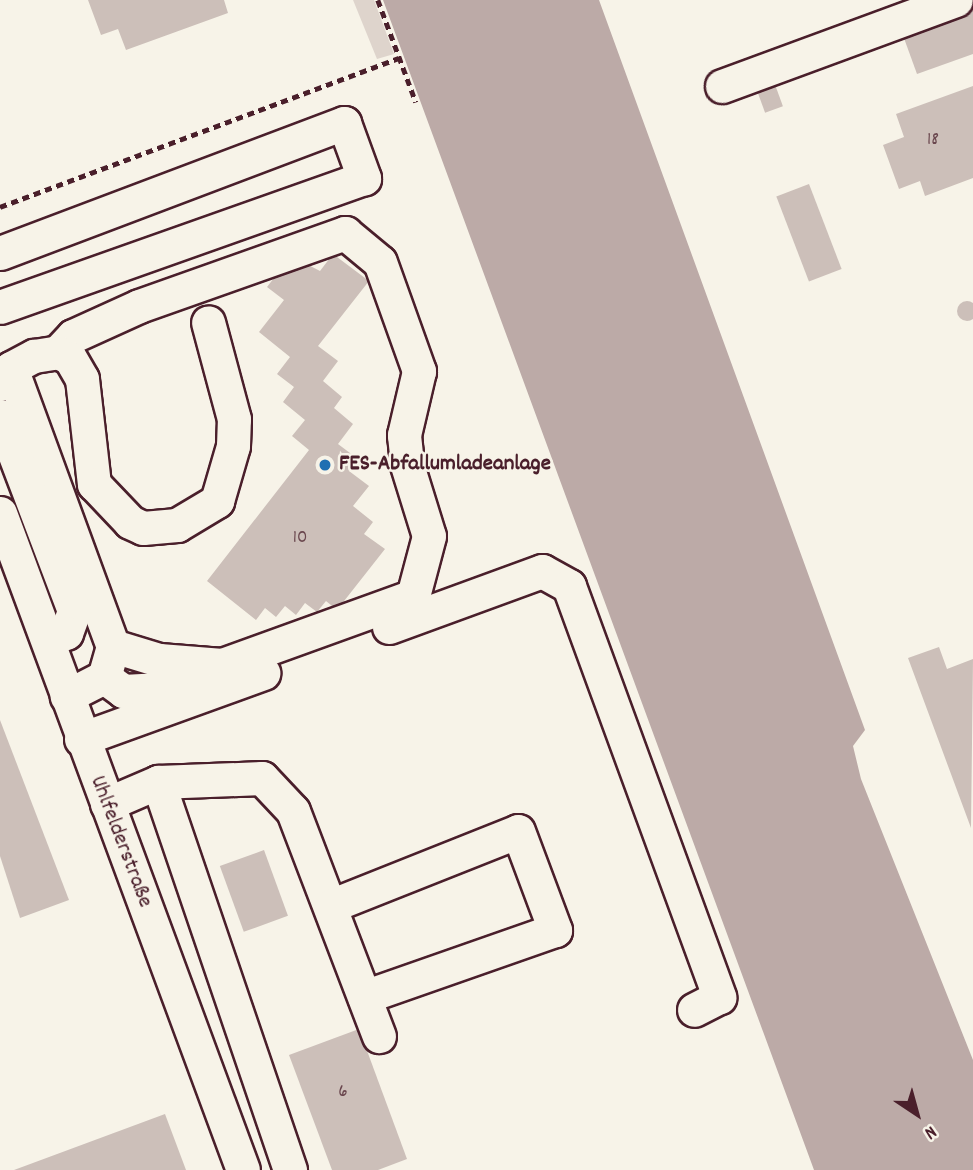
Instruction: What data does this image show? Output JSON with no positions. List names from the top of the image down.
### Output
{
  "streets": {
    "street": ["Uhlfelderstraße"]
  },
  "places": ["FES-Abfallumladeanlage"],
  "house_numbers": ["18", "10", "6"],
  "north": "bottom right"
}
